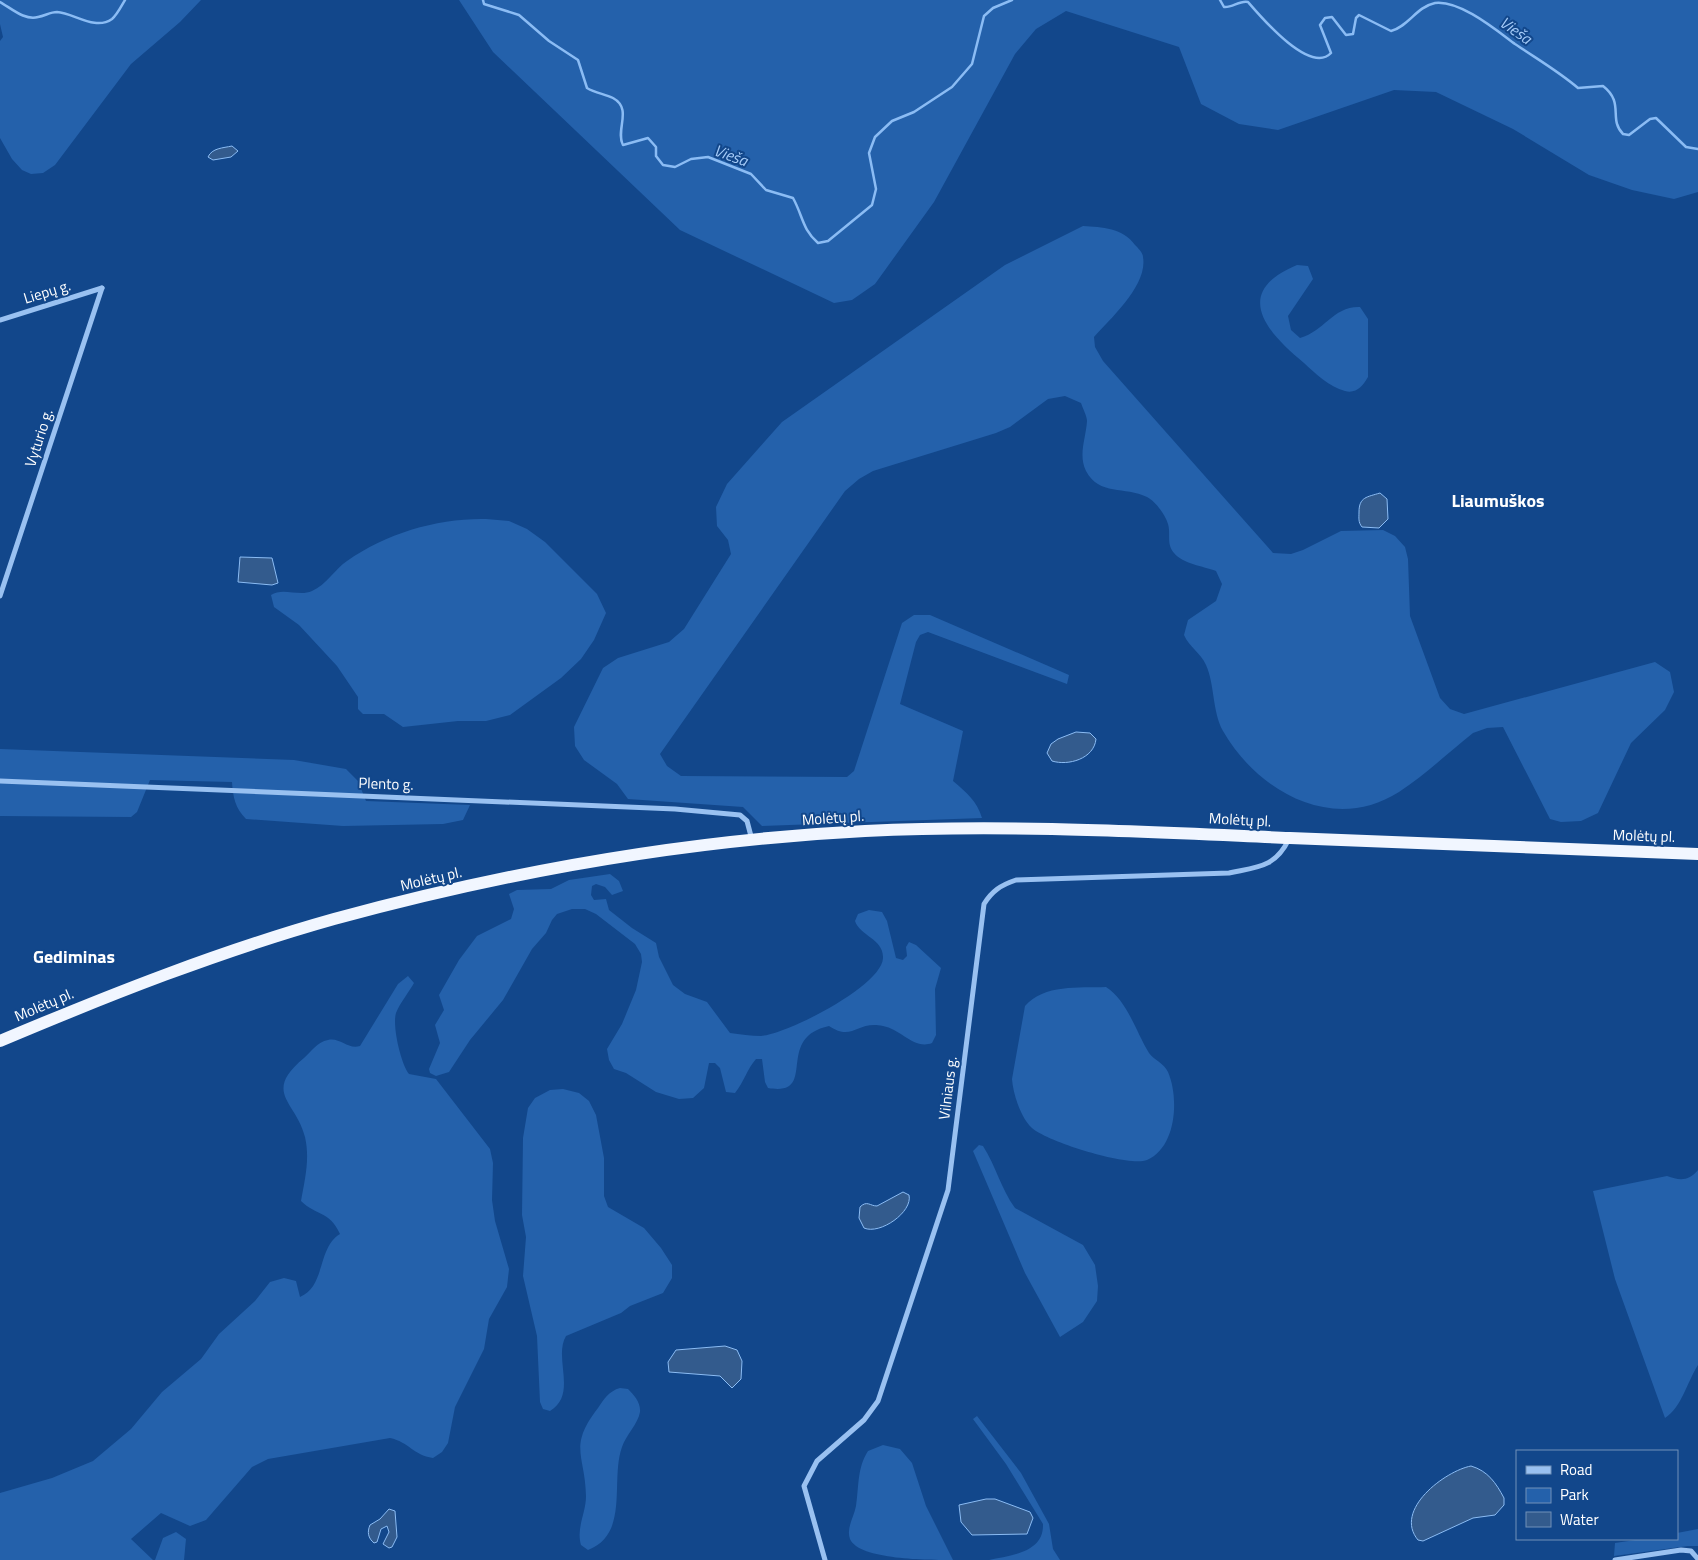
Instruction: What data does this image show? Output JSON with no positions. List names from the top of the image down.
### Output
{
  "streets": {
    "highway": ["Molėtų pl."],
    "street": [
      "Liepų g.",
      "Vyturio g.",
      "Plento g.",
      "Vilniaus g."
    ]
  },
  "crossings": [
    ["Liepų g.", "Vyturio g."],
    ["Plento g.", "Molėtų pl."],
    ["Molėtų pl.", "Vilniaus g."]
  ],
  "districts": ["Liaumuškos", "Gediminas"],
  "water": ["Vieša"],
  "legend": ["Road", "Park", "Water"]
}
